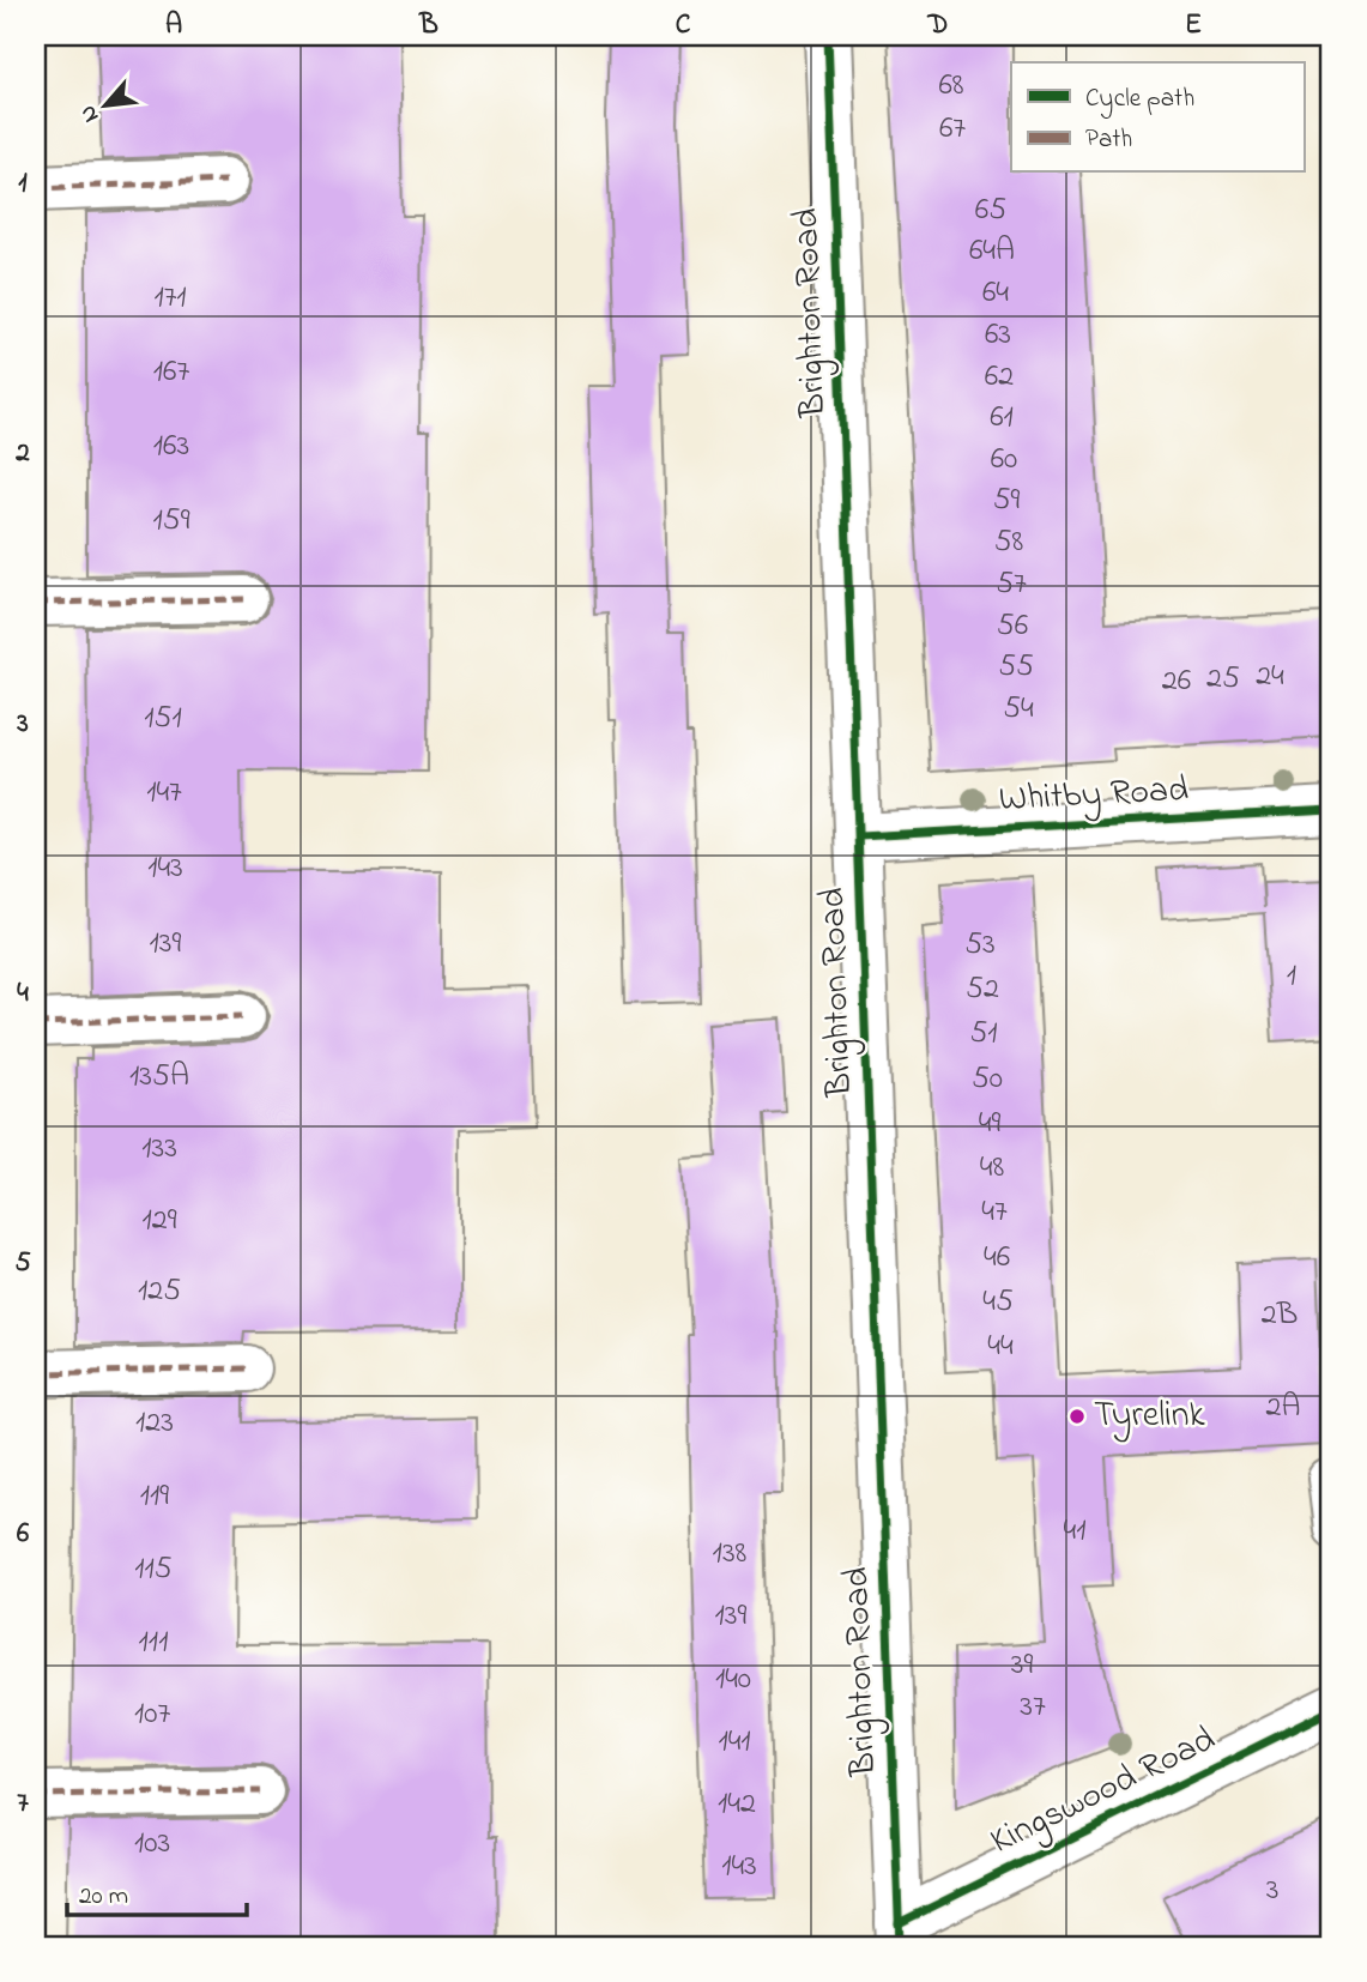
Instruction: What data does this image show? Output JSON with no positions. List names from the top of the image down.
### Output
{
  "streets": {
    "street": ["Brighton Road", "Whitby Road", "Kingswood Road"]
  },
  "crossings": [
    ["Brighton Road", "Whitby Road"],
    ["Brighton Road", "Kingswood Road"]
  ],
  "places": ["Tyrelink"],
  "house_numbers": [
    "68",
    "67",
    "65",
    "64A",
    "64",
    "171",
    "63",
    "167",
    "62",
    "61",
    "163",
    "60",
    "59",
    "159",
    "58",
    "57",
    "56",
    "55",
    "24",
    "25",
    "26",
    "54",
    "151",
    "147",
    "143",
    "139",
    "53",
    "1",
    "52",
    "51",
    "135A",
    "50",
    "49",
    "133",
    "48",
    "47",
    "129",
    "46",
    "125",
    "45",
    "2B",
    "44",
    "2A",
    "123",
    "119",
    "41",
    "138",
    "115",
    "139",
    "111",
    "39",
    "140",
    "37",
    "107",
    "141",
    "142",
    "103",
    "143",
    "3"
  ],
  "legend": ["Cycle path", "Path"],
  "scale_bar": "20 m",
  "north": "bottom left",
  "grid": {
    "columns": [
      "A",
      "B",
      "C",
      "D",
      "E"
    ],
    "rows": [
      "1",
      "2",
      "3",
      "4",
      "5",
      "6",
      "7"
    ]
  }
}
